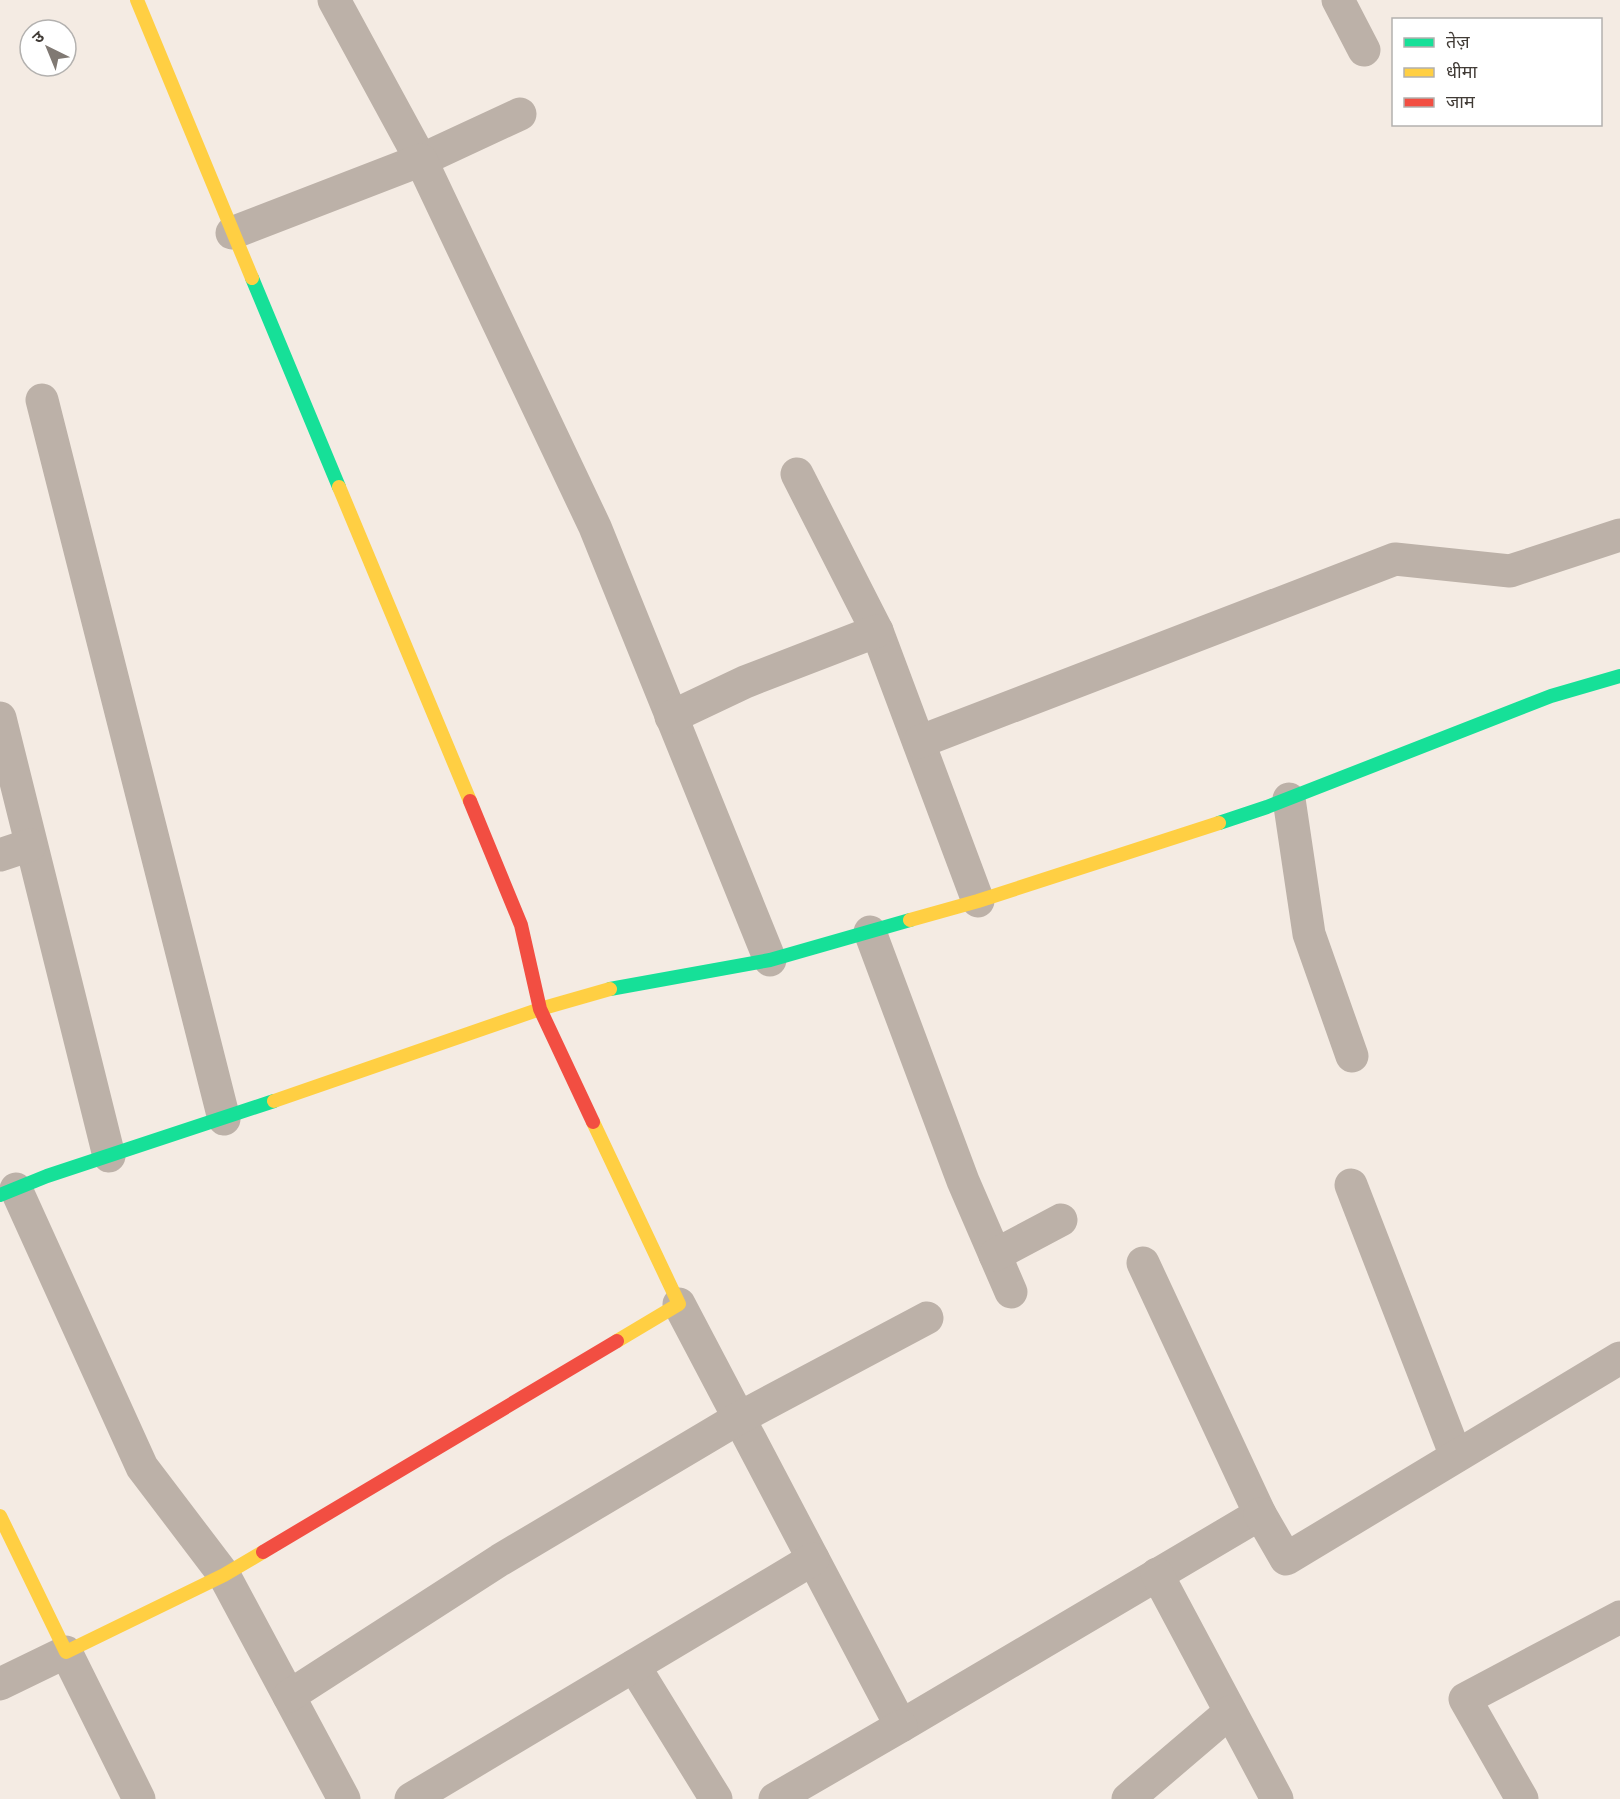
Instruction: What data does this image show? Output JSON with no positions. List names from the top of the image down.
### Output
{
  "legend": ["तेज़", "धीमा", "जाम"],
  "north": "top left"
}
